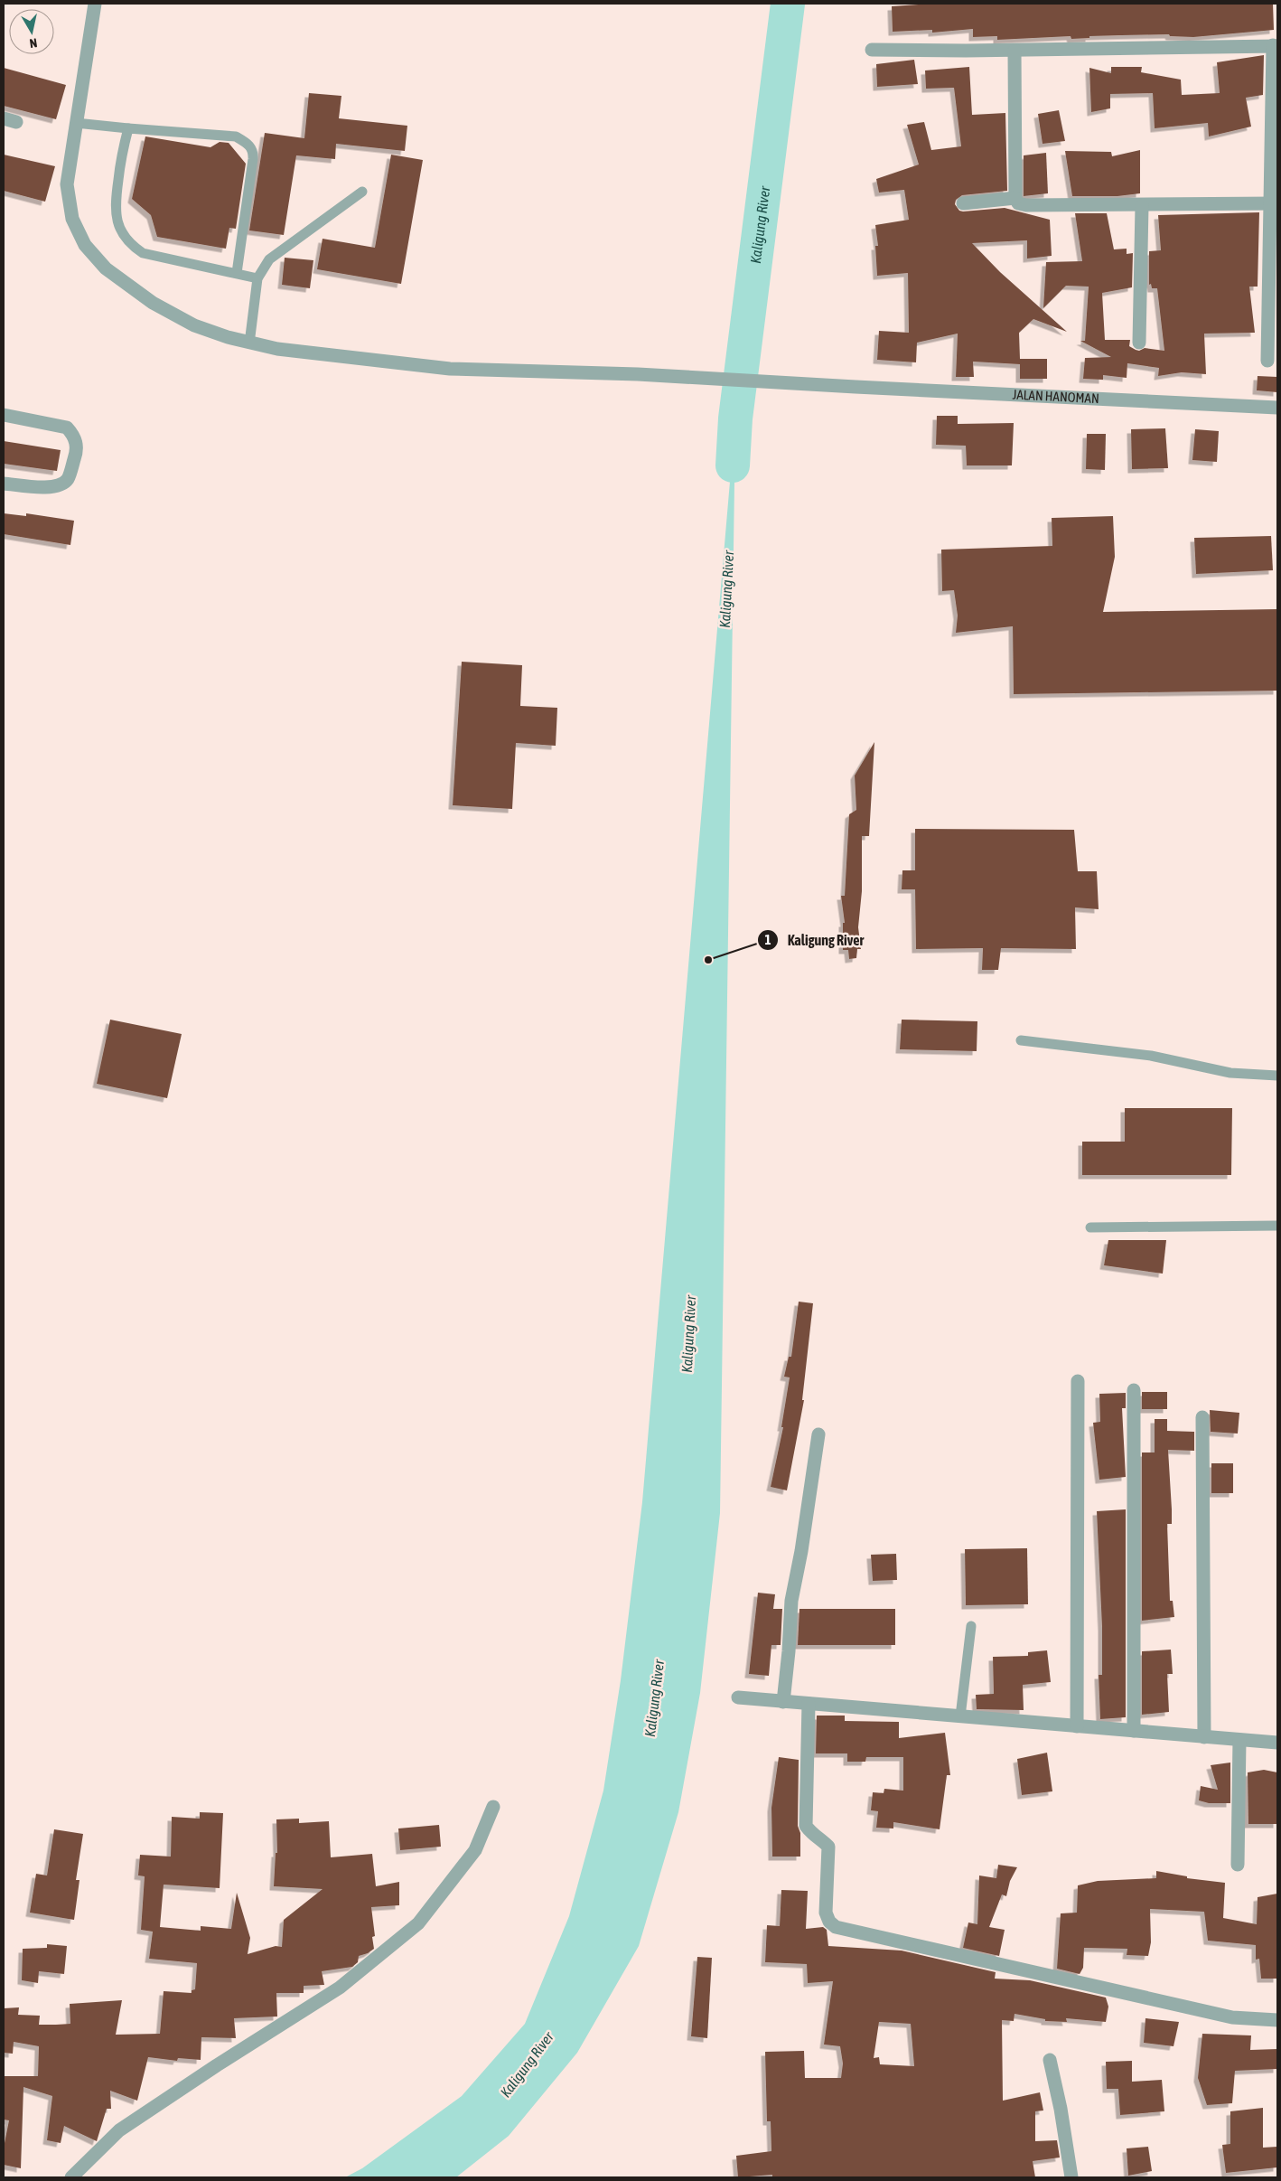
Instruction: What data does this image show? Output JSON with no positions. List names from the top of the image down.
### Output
{
  "streets": {
    "street": ["JALAN HANOMAN"]
  },
  "water": ["Kaligung River"],
  "places": ["Kaligung River"],
  "north": "bottom"
}
